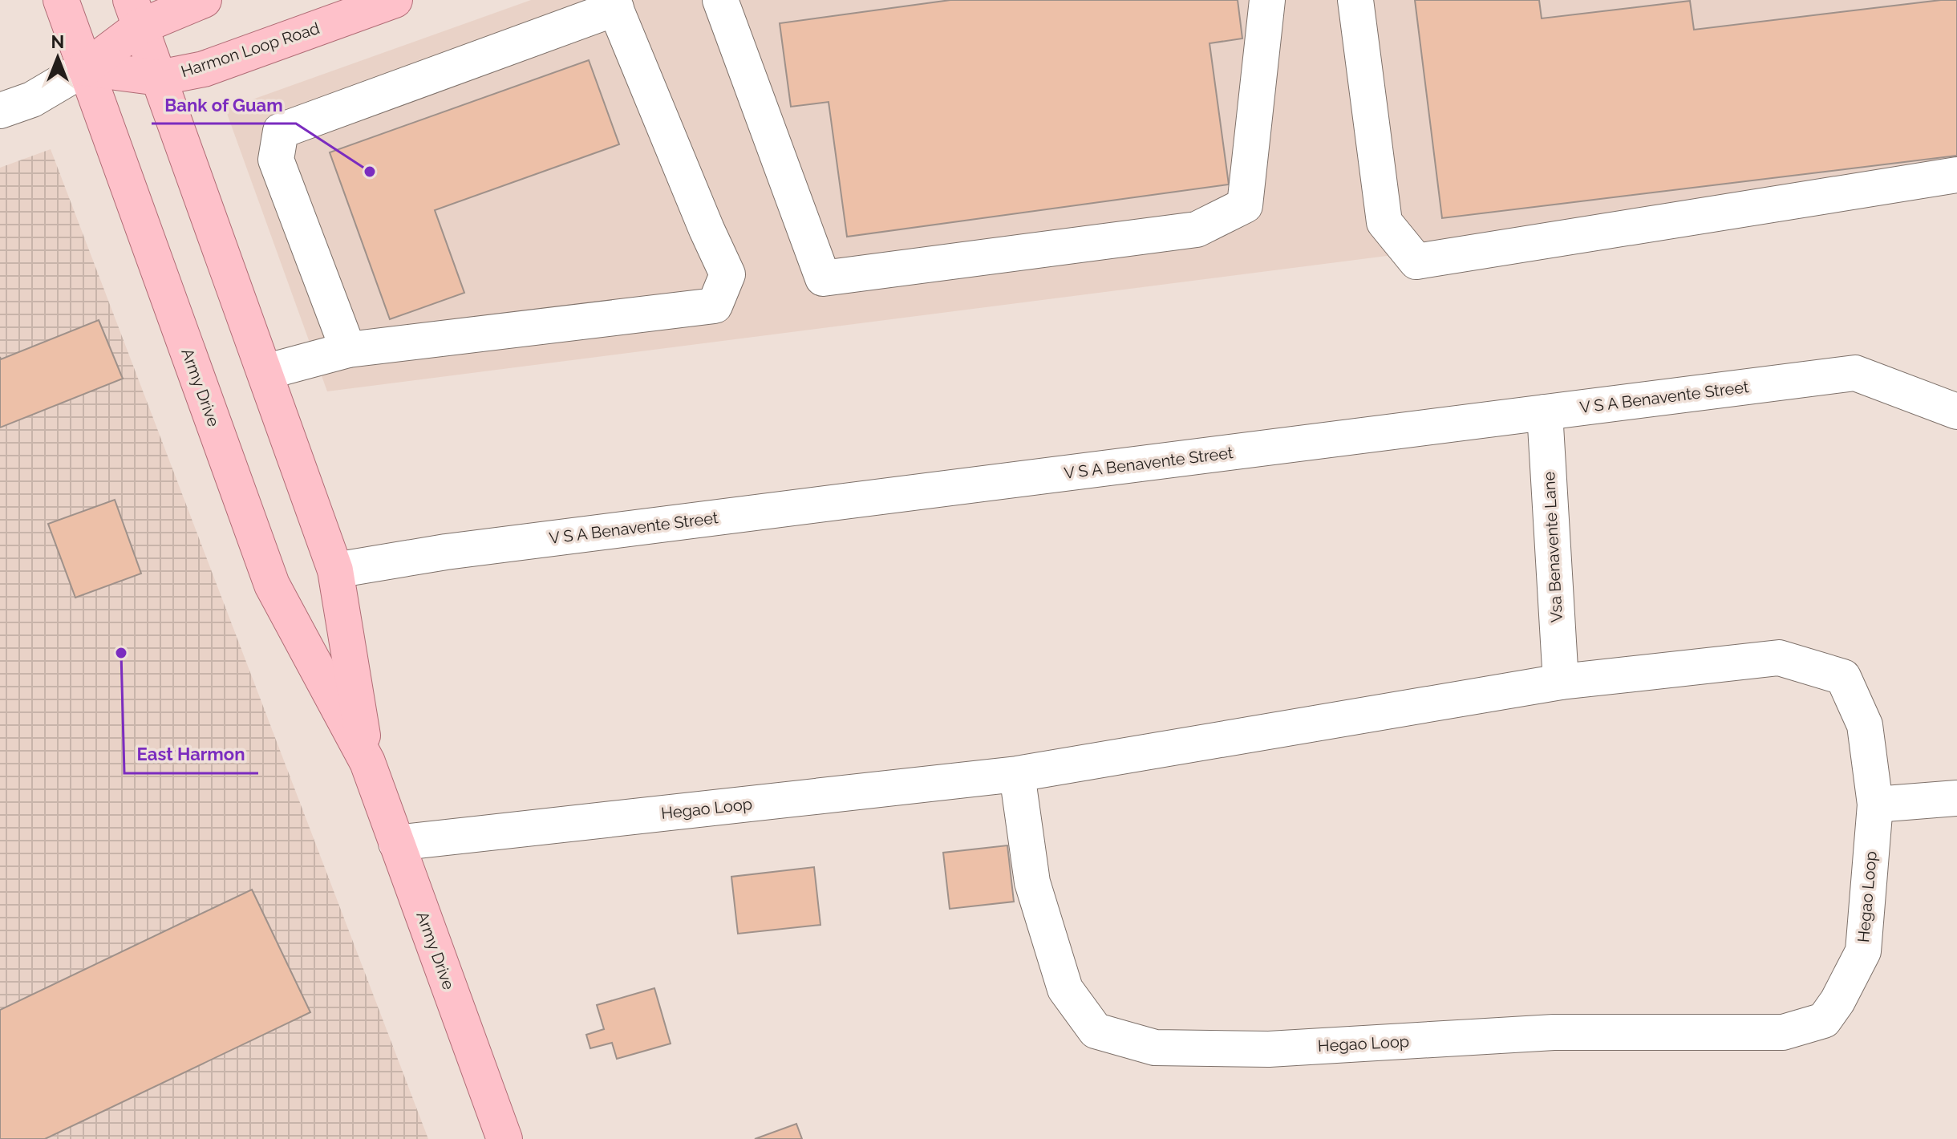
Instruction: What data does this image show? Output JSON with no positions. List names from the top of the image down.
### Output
{
  "streets": {
    "main road": ["Harmon Loop Road", "Army Drive"],
    "street": ["V S A Benavente Street", "Vsa Benavente Lane", "Hegao Loop"]
  },
  "crossings": [
    ["Harmon Loop Road", "Army Drive"],
    ["Army Drive", "V S A Benavente Street"],
    ["Army Drive", "Hegao Loop"],
    ["V S A Benavente Street", "Vsa Benavente Lane"],
    ["Vsa Benavente Lane", "Hegao Loop"]
  ],
  "places": ["Bank of Guam", "East Harmon"],
  "north": "top"
}
